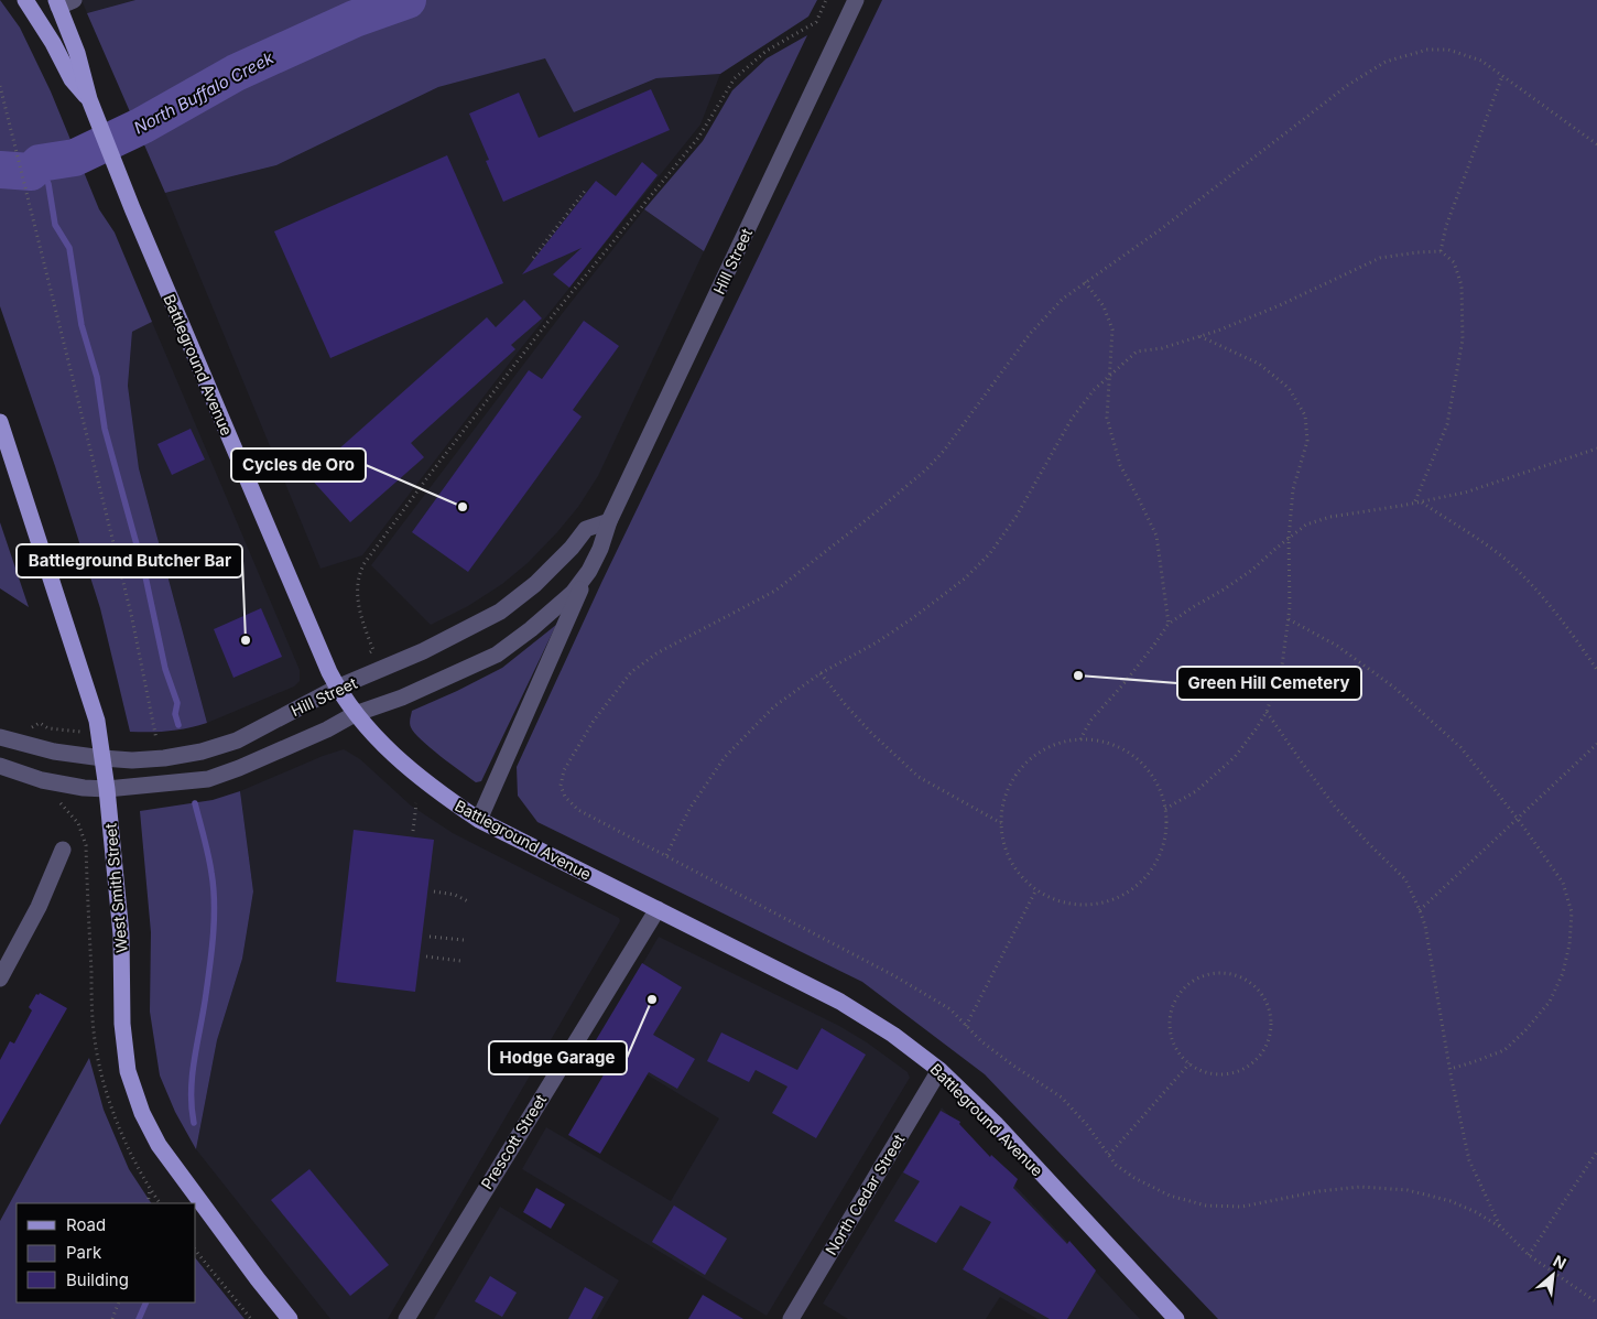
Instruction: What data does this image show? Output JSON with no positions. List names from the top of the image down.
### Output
{
  "streets": {
    "main road": ["Battleground Avenue", "West Smith Street"],
    "street": ["Hill Street", "Prescott Street", "North Cedar Street"]
  },
  "crossings": [
    ["Hill Street", "Battleground Avenue"],
    ["Hill Street", "West Smith Street"],
    ["Battleground Avenue", "Prescott Street"],
    ["Battleground Avenue", "North Cedar Street"]
  ],
  "water": ["North Buffalo Creek"],
  "places": [
    "Cycles de Oro",
    "Battleground Butcher Bar",
    "Green Hill Cemetery",
    "Hodge Garage"
  ],
  "legend": ["Road", "Park", "Building"],
  "north": "top right"
}
